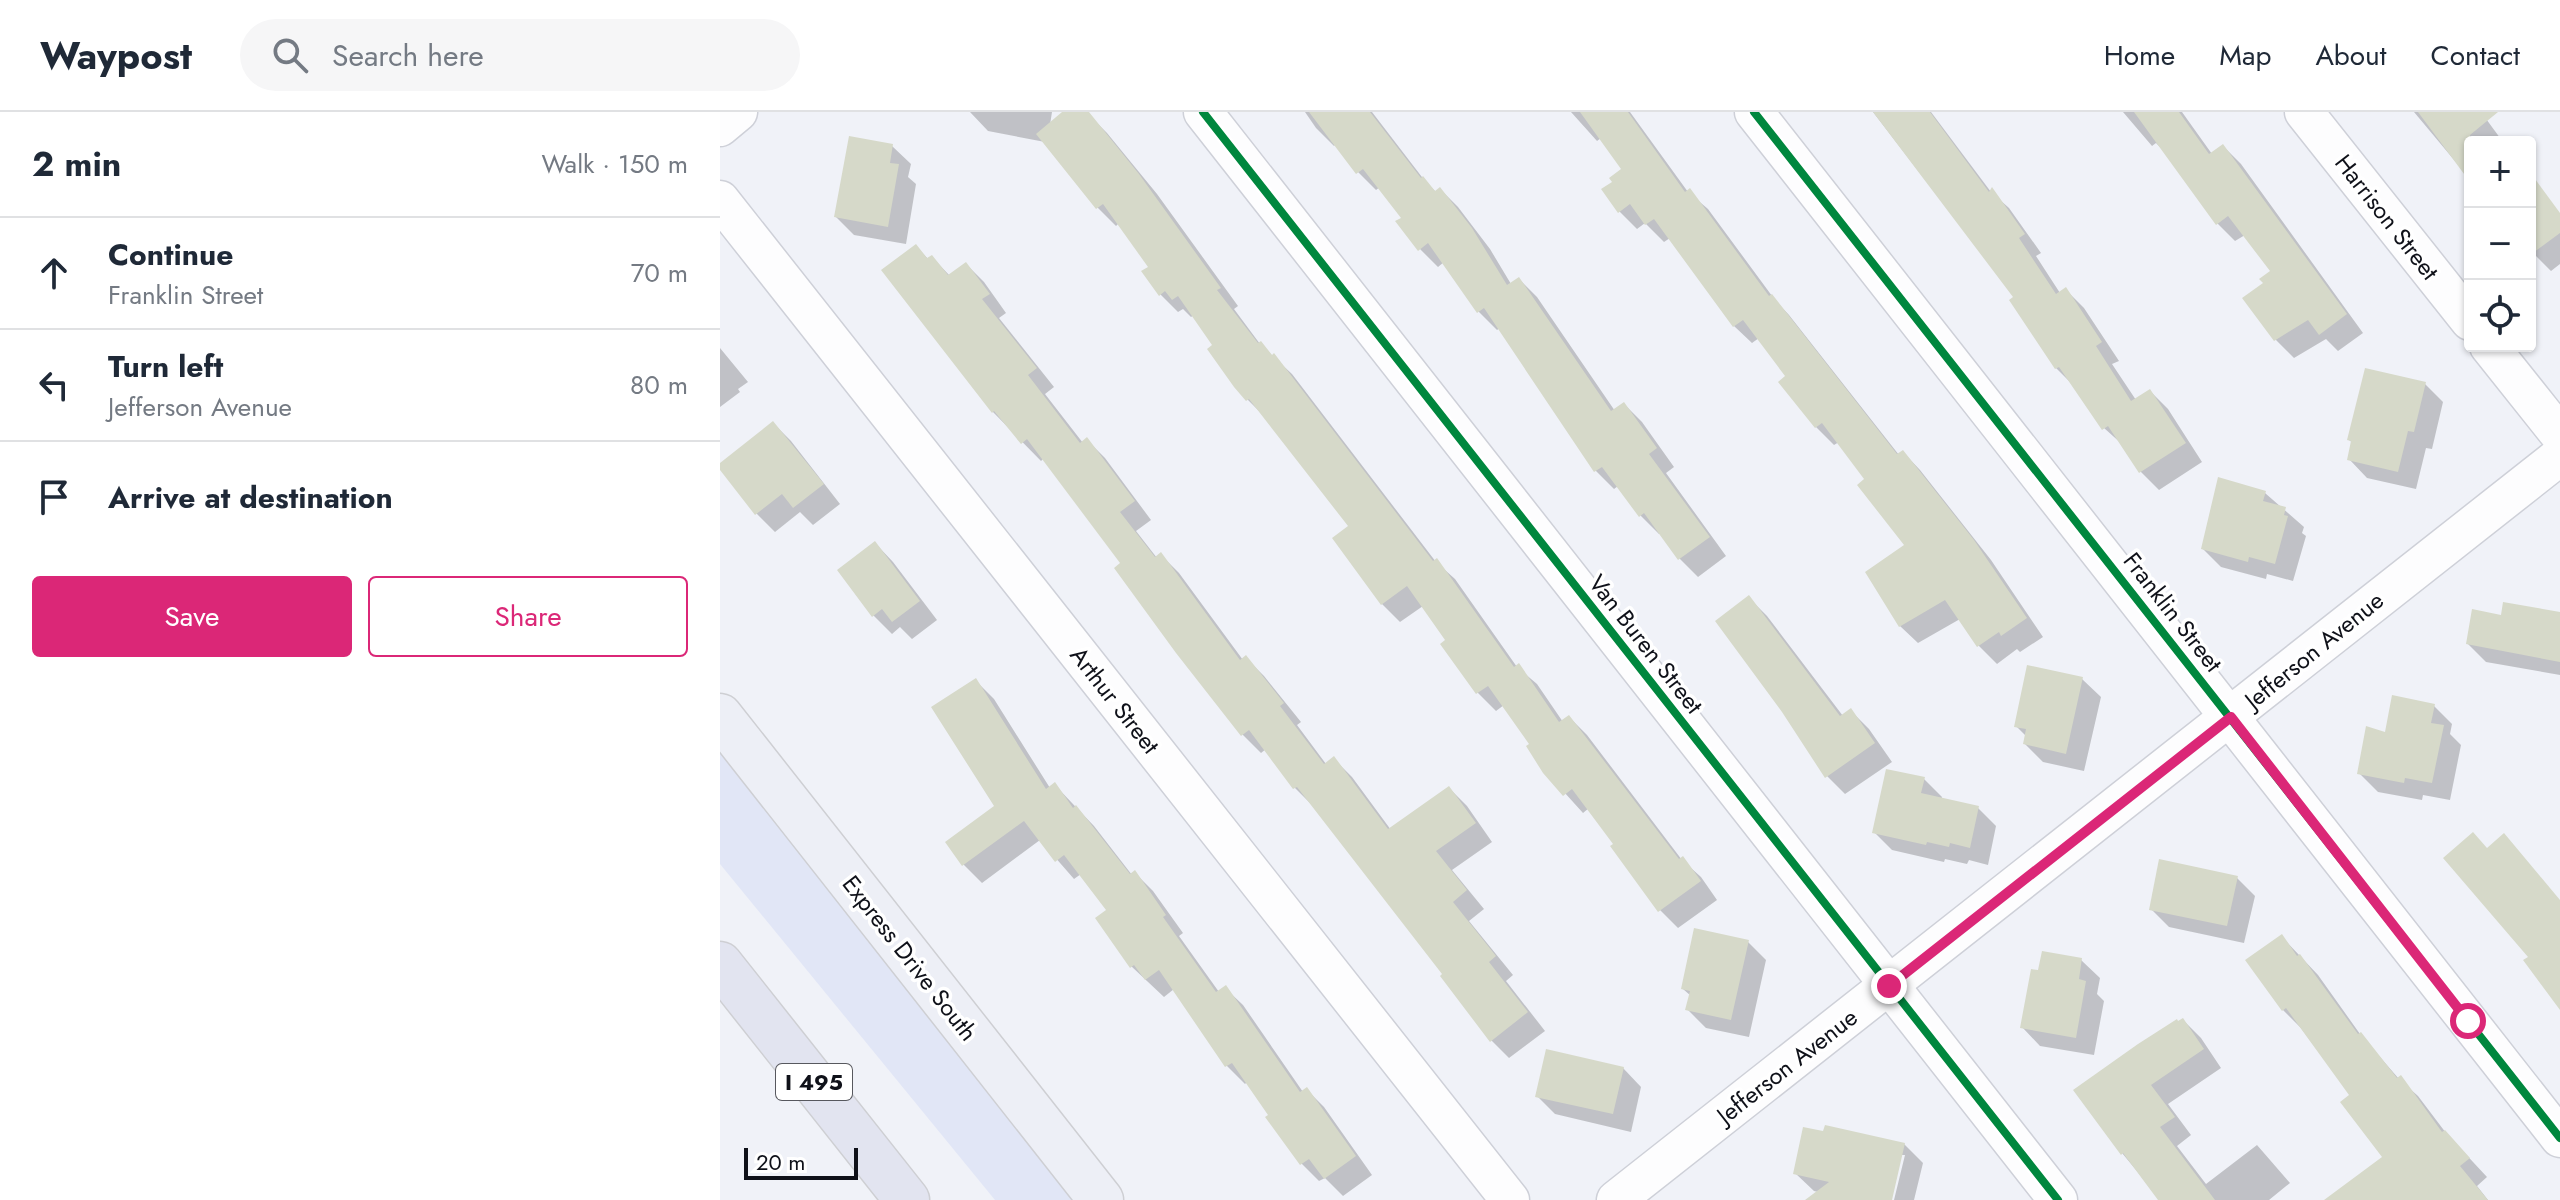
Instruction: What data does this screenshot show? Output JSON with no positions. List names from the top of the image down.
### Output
{
  "streets": {
    "highway": ["I 495"],
    "main road": ["Express Drive South"],
    "street": [
      "Harrison Street",
      "Franklin Street",
      "Van Buren Street",
      "Jefferson Avenue",
      "Arthur Street"
    ]
  },
  "crossings": [
    ["Franklin Street", "Jefferson Avenue"],
    ["Van Buren Street", "Jefferson Avenue"]
  ],
  "scale_bar": "20 m",
  "page": {
    "header": "Waypost",
    "search": "Search here",
    "nav": [
      "Home",
      "Map",
      "About",
      "Contact"
    ],
    "heading": ["2 min", "Walk · 150 m"],
    "map_buttons": ["+", "−"],
    "list": [
      ["Continue", "Franklin Street", "70 m"],
      ["Turn left", "Jefferson Avenue", "80 m"],
      "Arrive at destination"
    ],
    "buttons": ["Save", "Share"],
    "scale": "20 m"
  }
}
